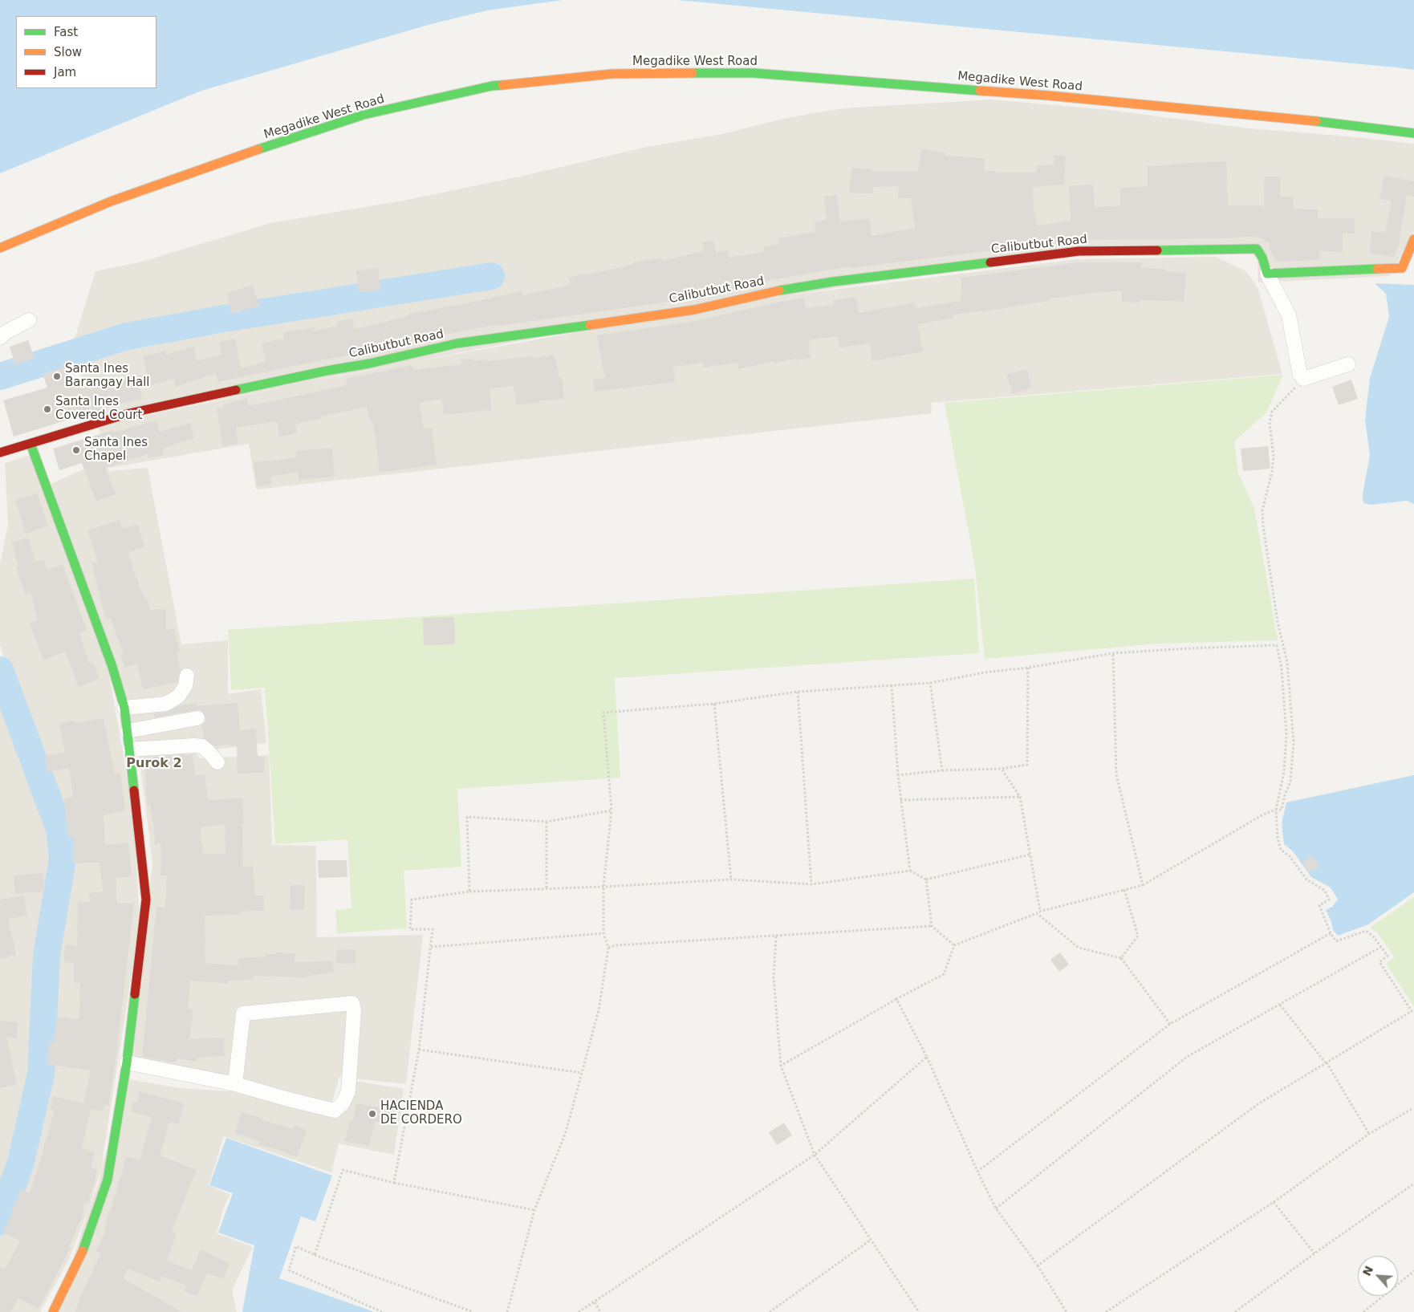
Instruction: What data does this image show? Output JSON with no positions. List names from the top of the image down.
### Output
{
  "streets": {
    "street": ["Megadike West Road", "Calibutbut Road"]
  },
  "districts": ["Purok 2"],
  "places": [
    "Santa Ines Barangay Hall",
    "Santa Ines Covered Court",
    "Santa Ines Chapel",
    "HACIENDA DE CORDERO"
  ],
  "legend": ["Fast", "Slow", "Jam"],
  "north": "top left"
}
